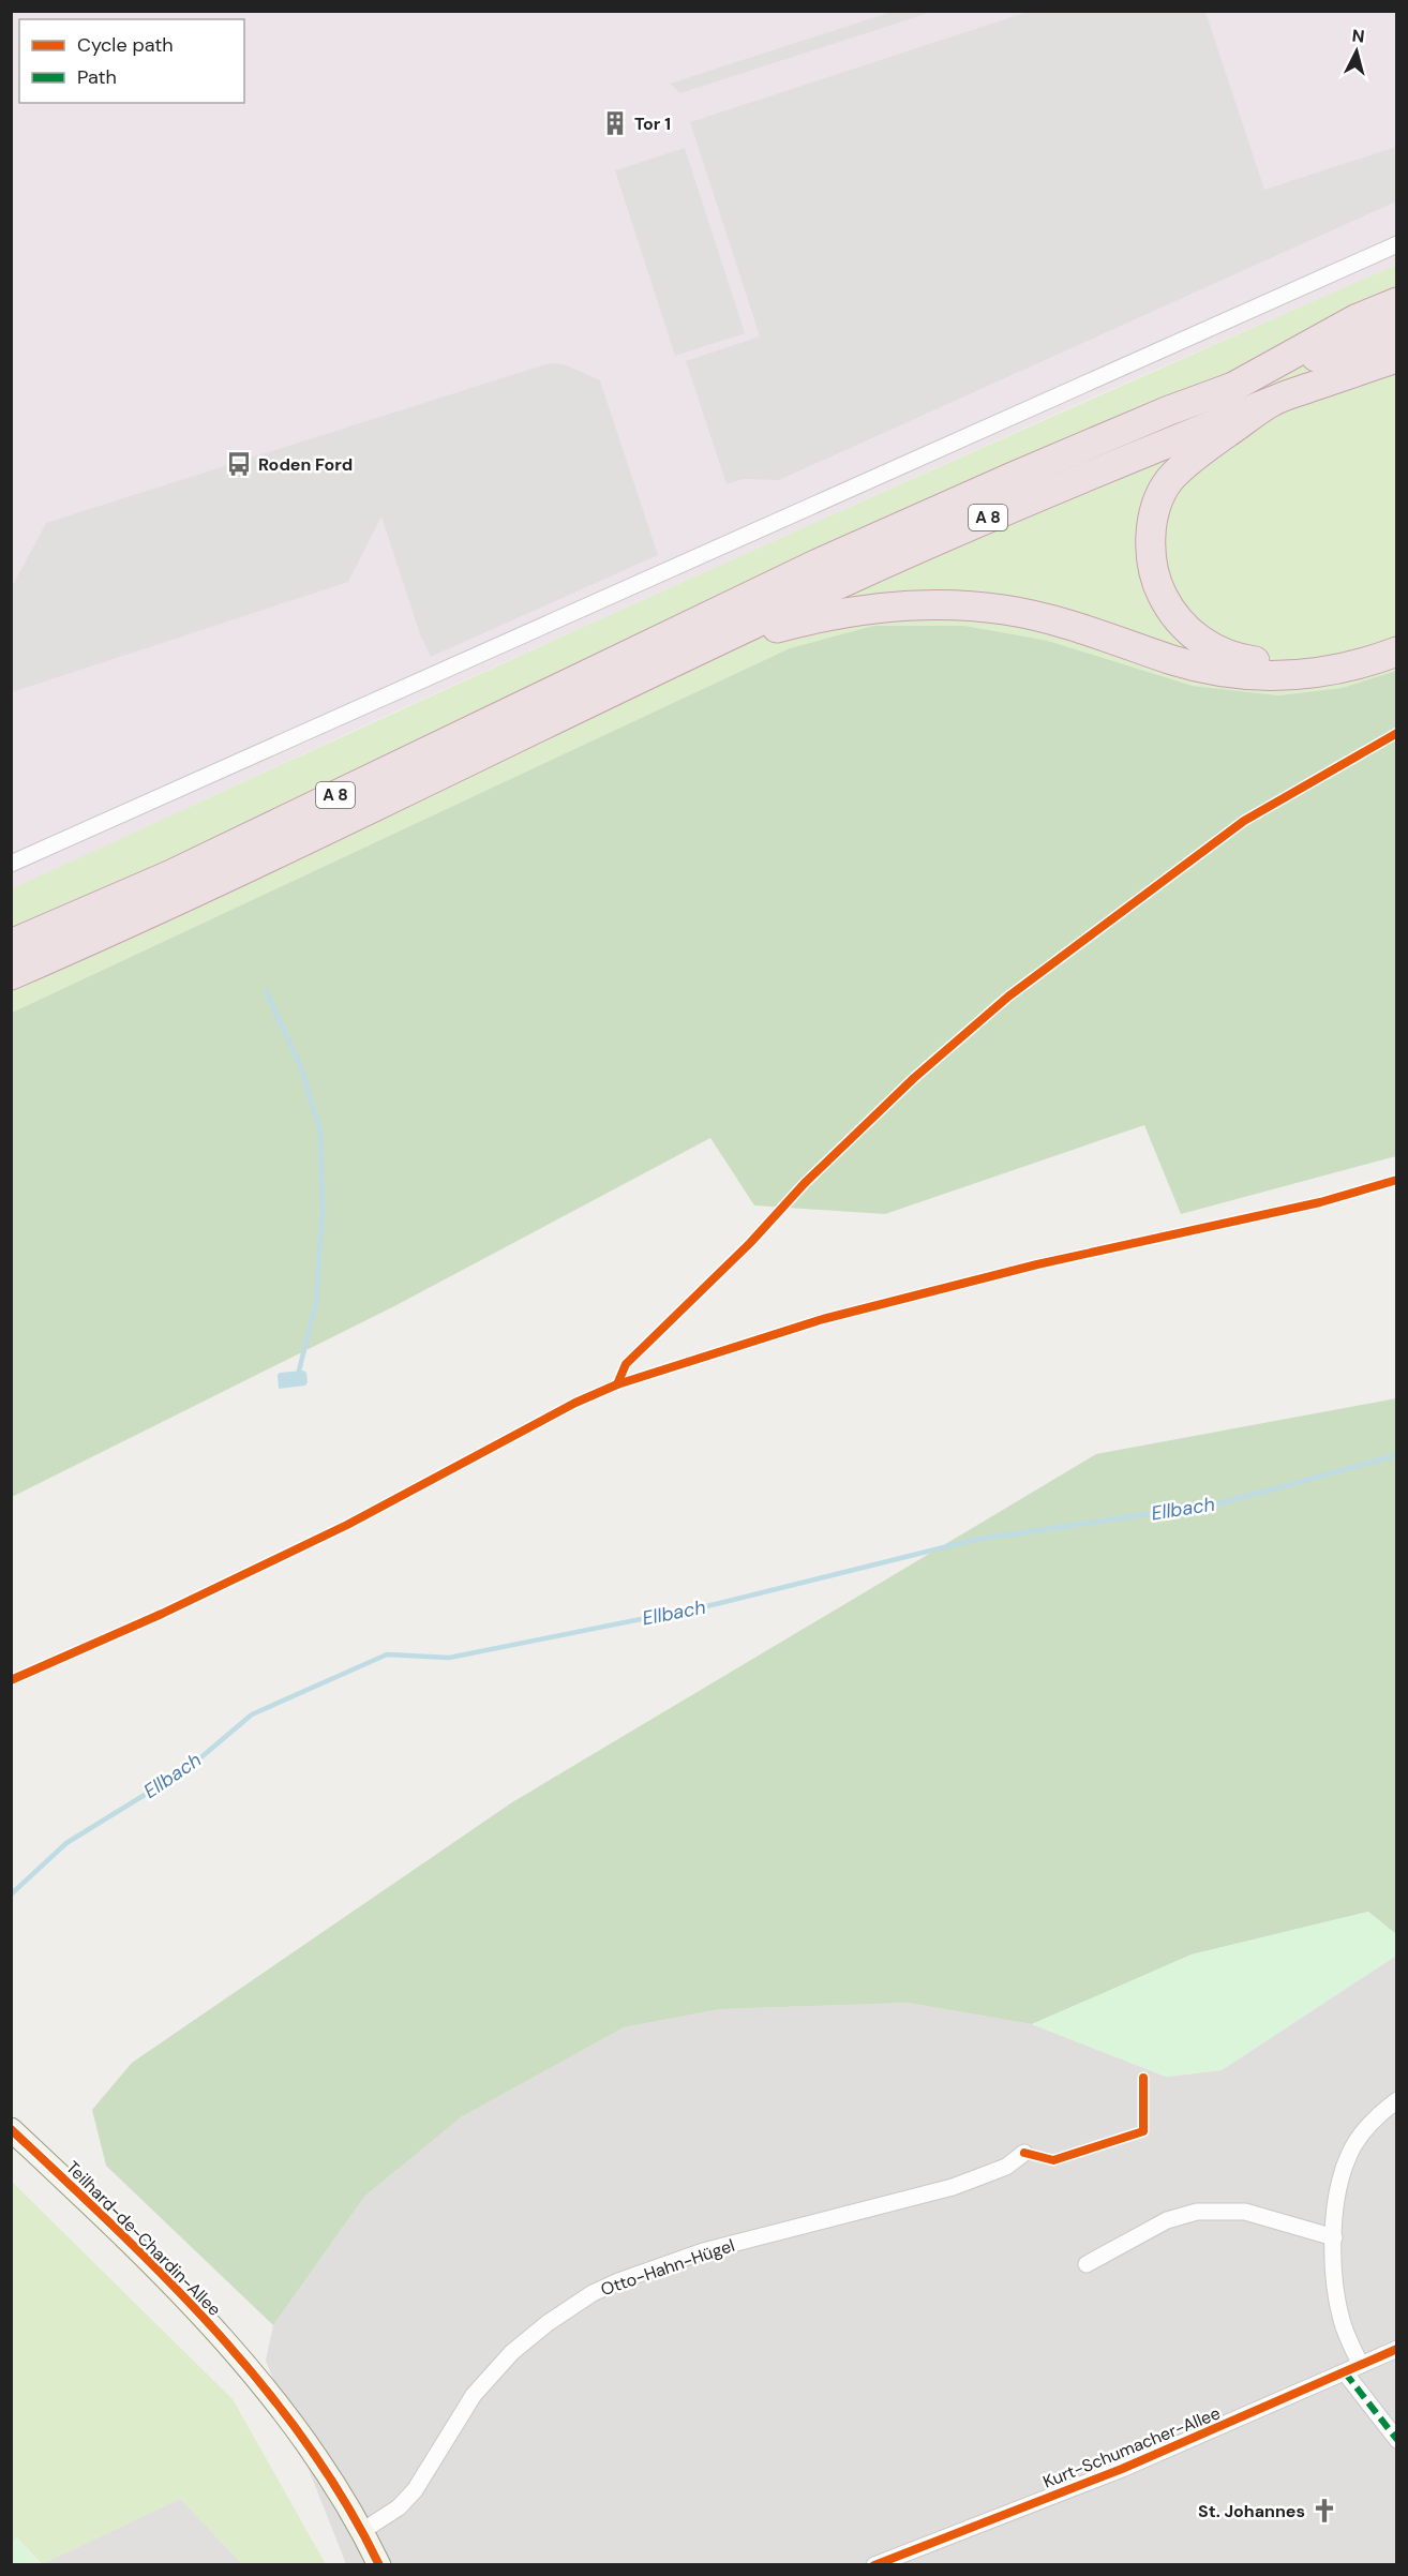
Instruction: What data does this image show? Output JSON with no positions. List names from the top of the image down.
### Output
{
  "streets": {
    "highway": ["A 8"],
    "street": ["Teilhard-de-Chardin-Allee", "Otto-Hahn-Hügel", "Kurt-Schumacher-Allee"]
  },
  "crossings": [
    ["Teilhard-de-Chardin-Allee", "Otto-Hahn-Hügel"]
  ],
  "water": ["Ellbach"],
  "places": {
    "building": ["Tor 1"],
    "bus stop": ["Roden Ford"],
    "church": ["St. Johannes"]
  },
  "legend": ["Cycle path", "Path"],
  "north": "top"
}
